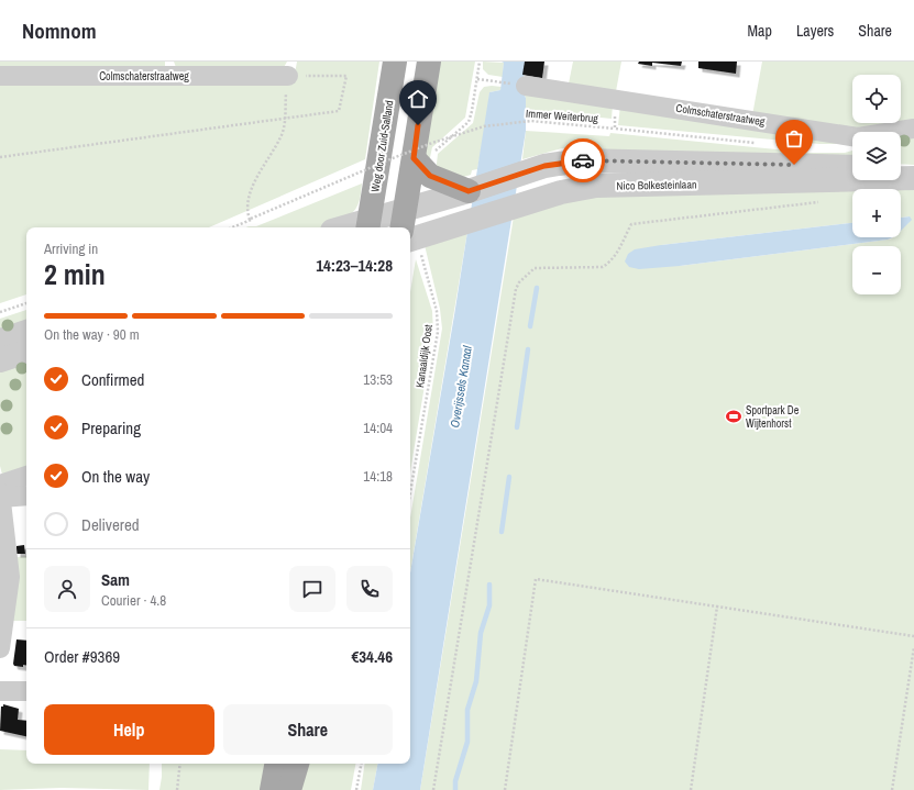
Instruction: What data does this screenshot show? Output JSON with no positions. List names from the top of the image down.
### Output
{
  "streets": {
    "main road": ["Weg door Zuid-Salland"],
    "street": ["Colmschaterstraatweg", "Nico Bolkesteinlaan"],
    "path": ["Immer Weiterbrug", "Kanaaldijk Oost"]
  },
  "water": ["Overijssels Kanaal"],
  "places": {
    "sports": ["Sportpark De Wijtenhorst"]
  },
  "page": {
    "header": "Nomnom",
    "nav": ["Map", "Layers", "Share"],
    "map_buttons": ["+", "−"],
    "heading": ["2 min", "Arriving in", "14:23–14:28"],
    "panel": [
      "Sam",
      "Courier · 4.8",
      "Order #9369",
      "€34.46"
    ],
    "bar": "On the way · 90 m",
    "list": [
      ["Confirmed", "13:53"],
      ["Preparing", "14:04"],
      ["On the way", "14:18"],
      "Delivered"
    ],
    "buttons": ["Help", "Share"]
  }
}
